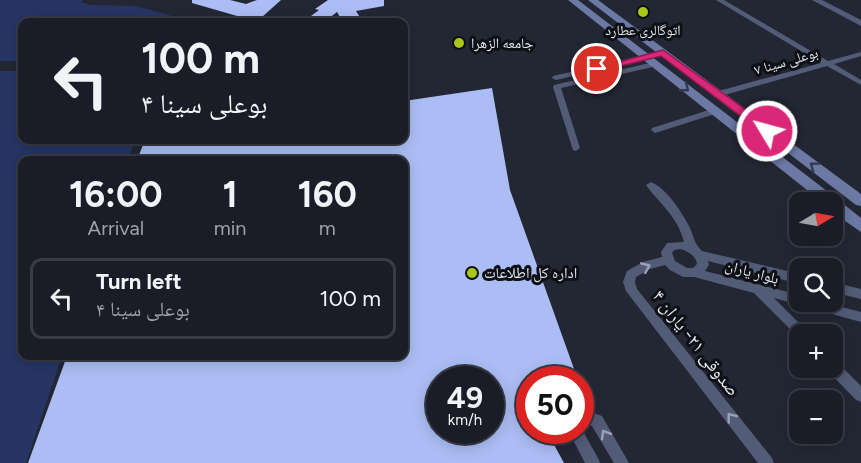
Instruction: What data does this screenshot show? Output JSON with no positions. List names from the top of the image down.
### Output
{
  "streets": {
    "street": ["بوعلی سینا ۷", "بلوار یاران", "صدوقی ۲۱- یاران ۴"]
  },
  "crossings": [
    ["بلوار یاران", "صدوقی ۲۱- یاران ۴"]
  ],
  "one_way": ["صدوقی ۲۱- یاران ۴"],
  "places": ["اتوگالری عطارد", "جامعه الزهرا", "اداره کل اطلاعات"],
  "north": "right",
  "page": {
    "turn": ["100 m", "بوعلی سینا ۴"],
    "eta": [
      "16:00",
      "Arrival",
      "1",
      "min",
      "160",
      "m"
    ],
    "map_buttons": ["+", "−"],
    "list": [
      {
        "name": "Turn left",
        "note": "بوعلی سینا ۴",
        "value": "100 m"
      }
    ],
    "speed": "49 km/h",
    "limit": "50"
  }
}
